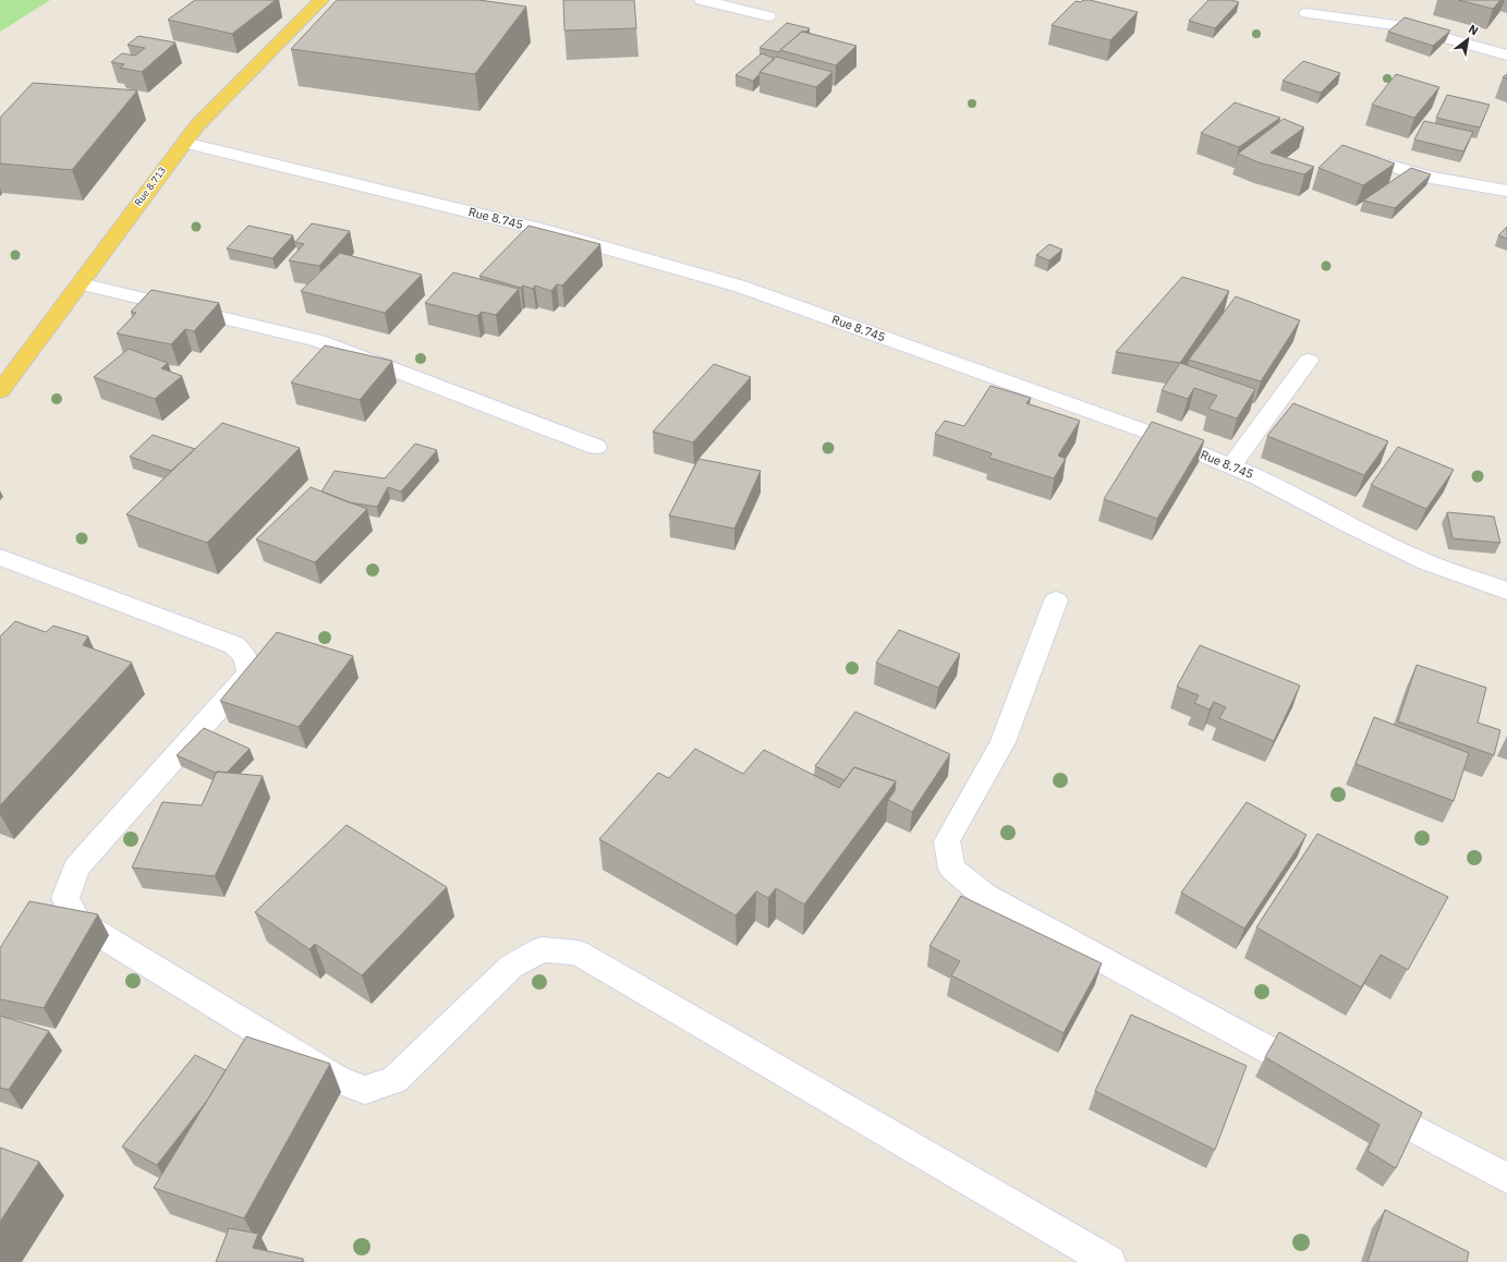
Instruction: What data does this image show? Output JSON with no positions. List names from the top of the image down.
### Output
{
  "streets": {
    "main road": ["Rue 8.713"],
    "street": ["Rue 8.745"]
  },
  "crossings": [
    ["Rue 8.713", "Rue 8.745"]
  ],
  "north": "top right"
}
